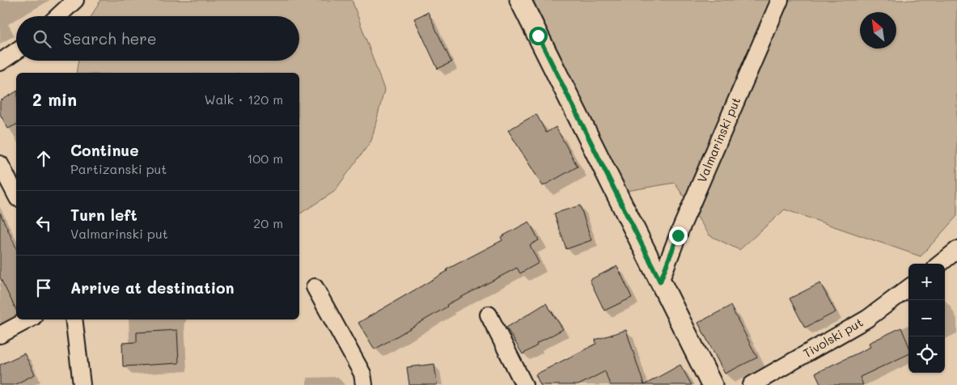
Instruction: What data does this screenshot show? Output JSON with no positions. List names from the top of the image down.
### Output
{
  "streets": {
    "street": ["Valmarinski put", "Tivolski put"]
  },
  "north": "top left",
  "page": {
    "search": "Search here",
    "heading": ["2 min", "Walk · 120 m"],
    "list": [
      ["Continue", "Partizanski put", "100 m"],
      ["Turn left", "Valmarinski put", "20 m"],
      "Arrive at destination"
    ],
    "map_buttons": ["+", "−"]
  }
}
